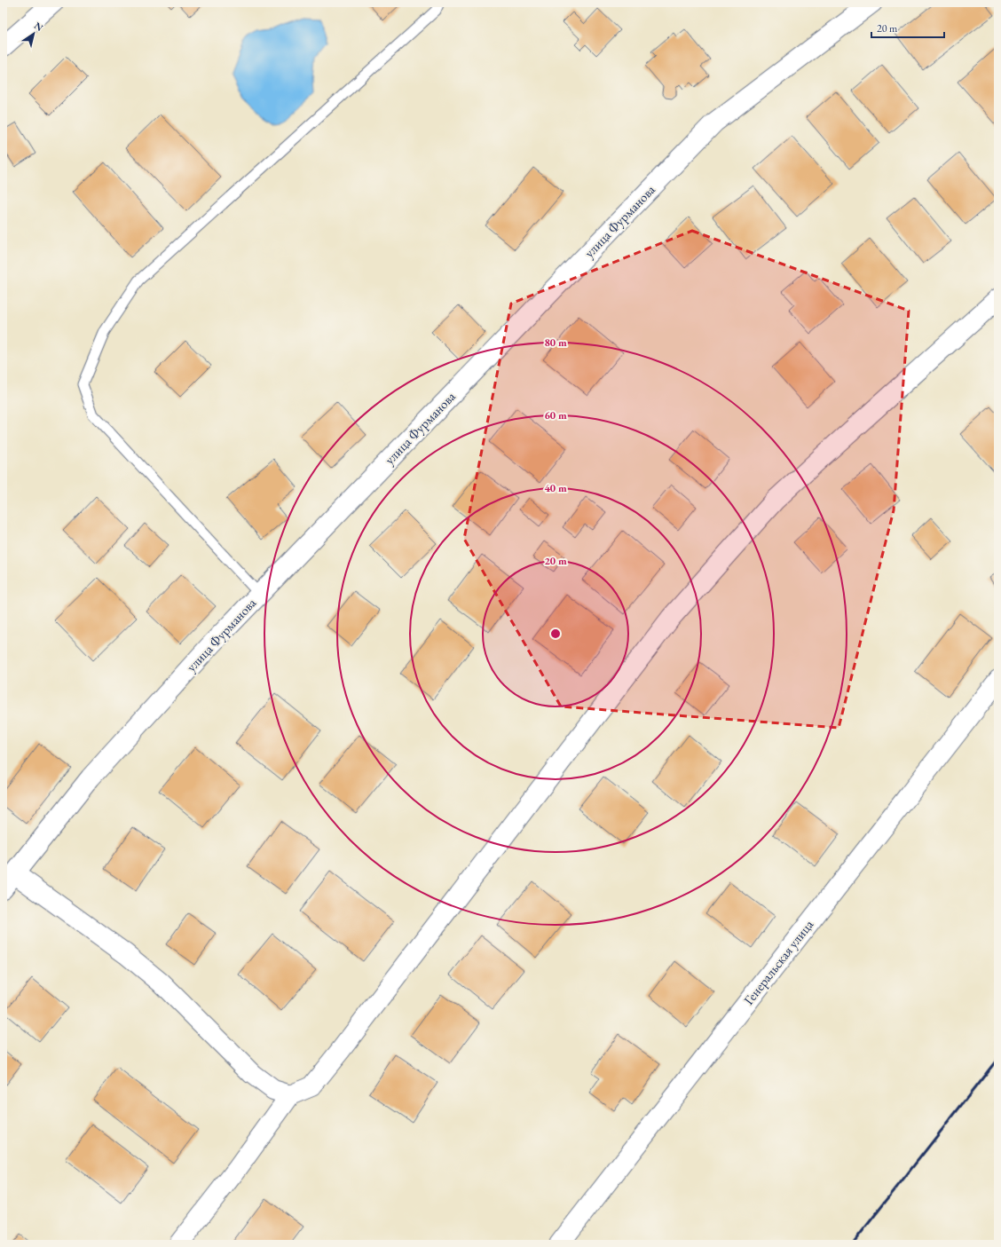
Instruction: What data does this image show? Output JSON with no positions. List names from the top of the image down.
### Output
{
  "streets": {
    "street": ["улица Фурманова", "Генеральская улица"]
  },
  "scale_bar": "20 m",
  "north": "top right",
  "rings": [
    "80 m",
    "60 m",
    "40 m",
    "20 m"
  ]
}
